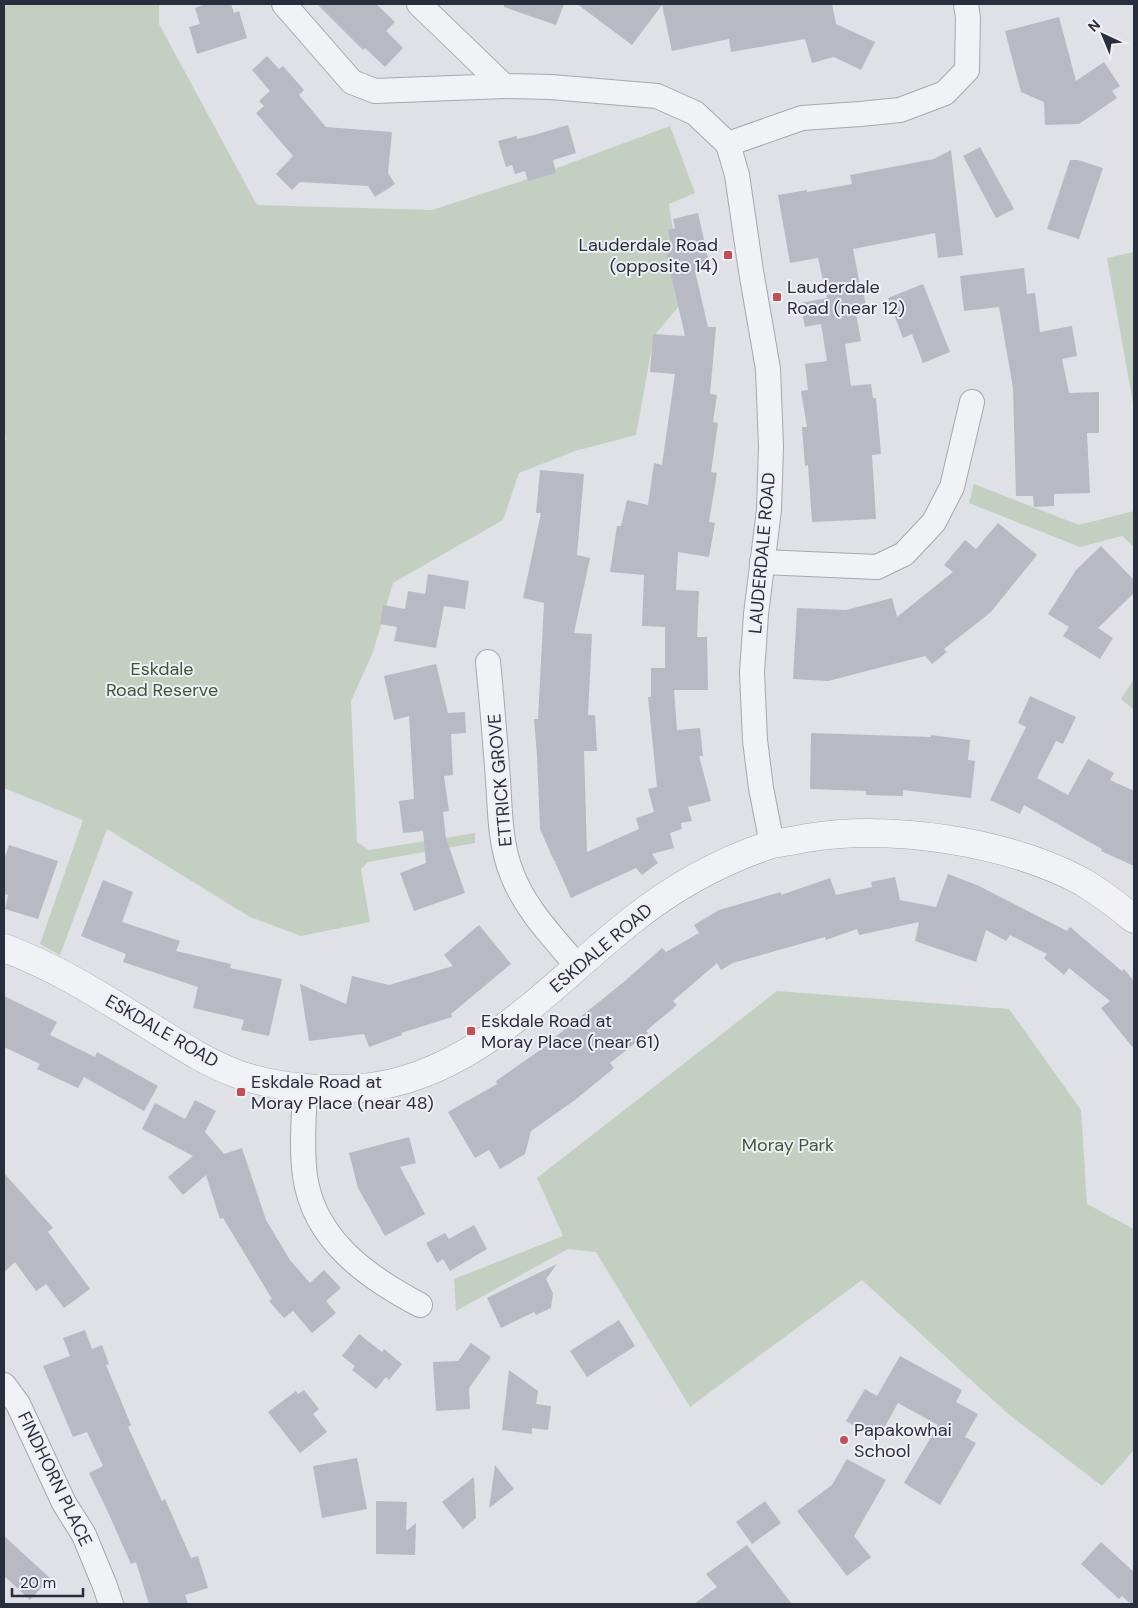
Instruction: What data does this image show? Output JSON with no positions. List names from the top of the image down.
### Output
{
  "streets": {
    "street": [
      "LAUDERDALE ROAD",
      "ETTRICK GROVE",
      "ESKDALE ROAD",
      "FINDHORN PLACE"
    ]
  },
  "crossings": [
    ["LAUDERDALE ROAD", "ESKDALE ROAD"],
    ["ETTRICK GROVE", "ESKDALE ROAD"]
  ],
  "parks": ["Eskdale Road Reserve", "Moray Park"],
  "places": {
    "transit": [
      "Lauderdale Road (opposite 14)",
      "Lauderdale Road (near 12)",
      "Eskdale Road at Moray Place (near 61)",
      "Eskdale Road at Moray Place (near 48)"
    ],
    "other": ["Papakowhai School"]
  },
  "scale_bar": "20 m",
  "north": "top left"
}
